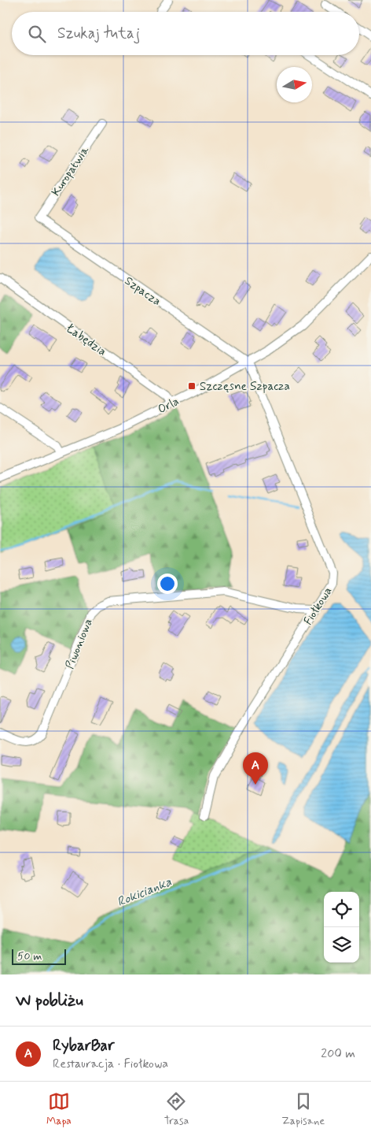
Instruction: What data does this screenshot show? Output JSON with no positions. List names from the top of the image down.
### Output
{
  "streets": {
    "street": [
      "Kuropatwia",
      "Szpacza",
      "Łabędzia",
      "Orla",
      "Fiołkowa",
      "Piwoniowa"
    ]
  },
  "crossings": [
    ["Kuropatwia", "Szpacza"],
    ["Szpacza", "Orla"],
    ["Szpacza", "Fiołkowa"],
    ["Łabędzia", "Orla"],
    ["Orla", "Fiołkowa"],
    ["Fiołkowa", "Piwoniowa"]
  ],
  "water": ["Rokicianka"],
  "places": {
    "transit": ["Szczęsne Szpacza"]
  },
  "scale_bar": "50 m",
  "north": "right",
  "page": {
    "search": "Szukaj tutaj",
    "pins": "A",
    "scale": "50 m",
    "heading": "W pobliżu",
    "list": [
      {
        "mark": "A",
        "name": "RybarBar",
        "note": "Restauracja · Fiołkowa",
        "value": "200 m"
      }
    ],
    "nav": ["Mapa", "Trasa", "Zapisane"]
  }
}
